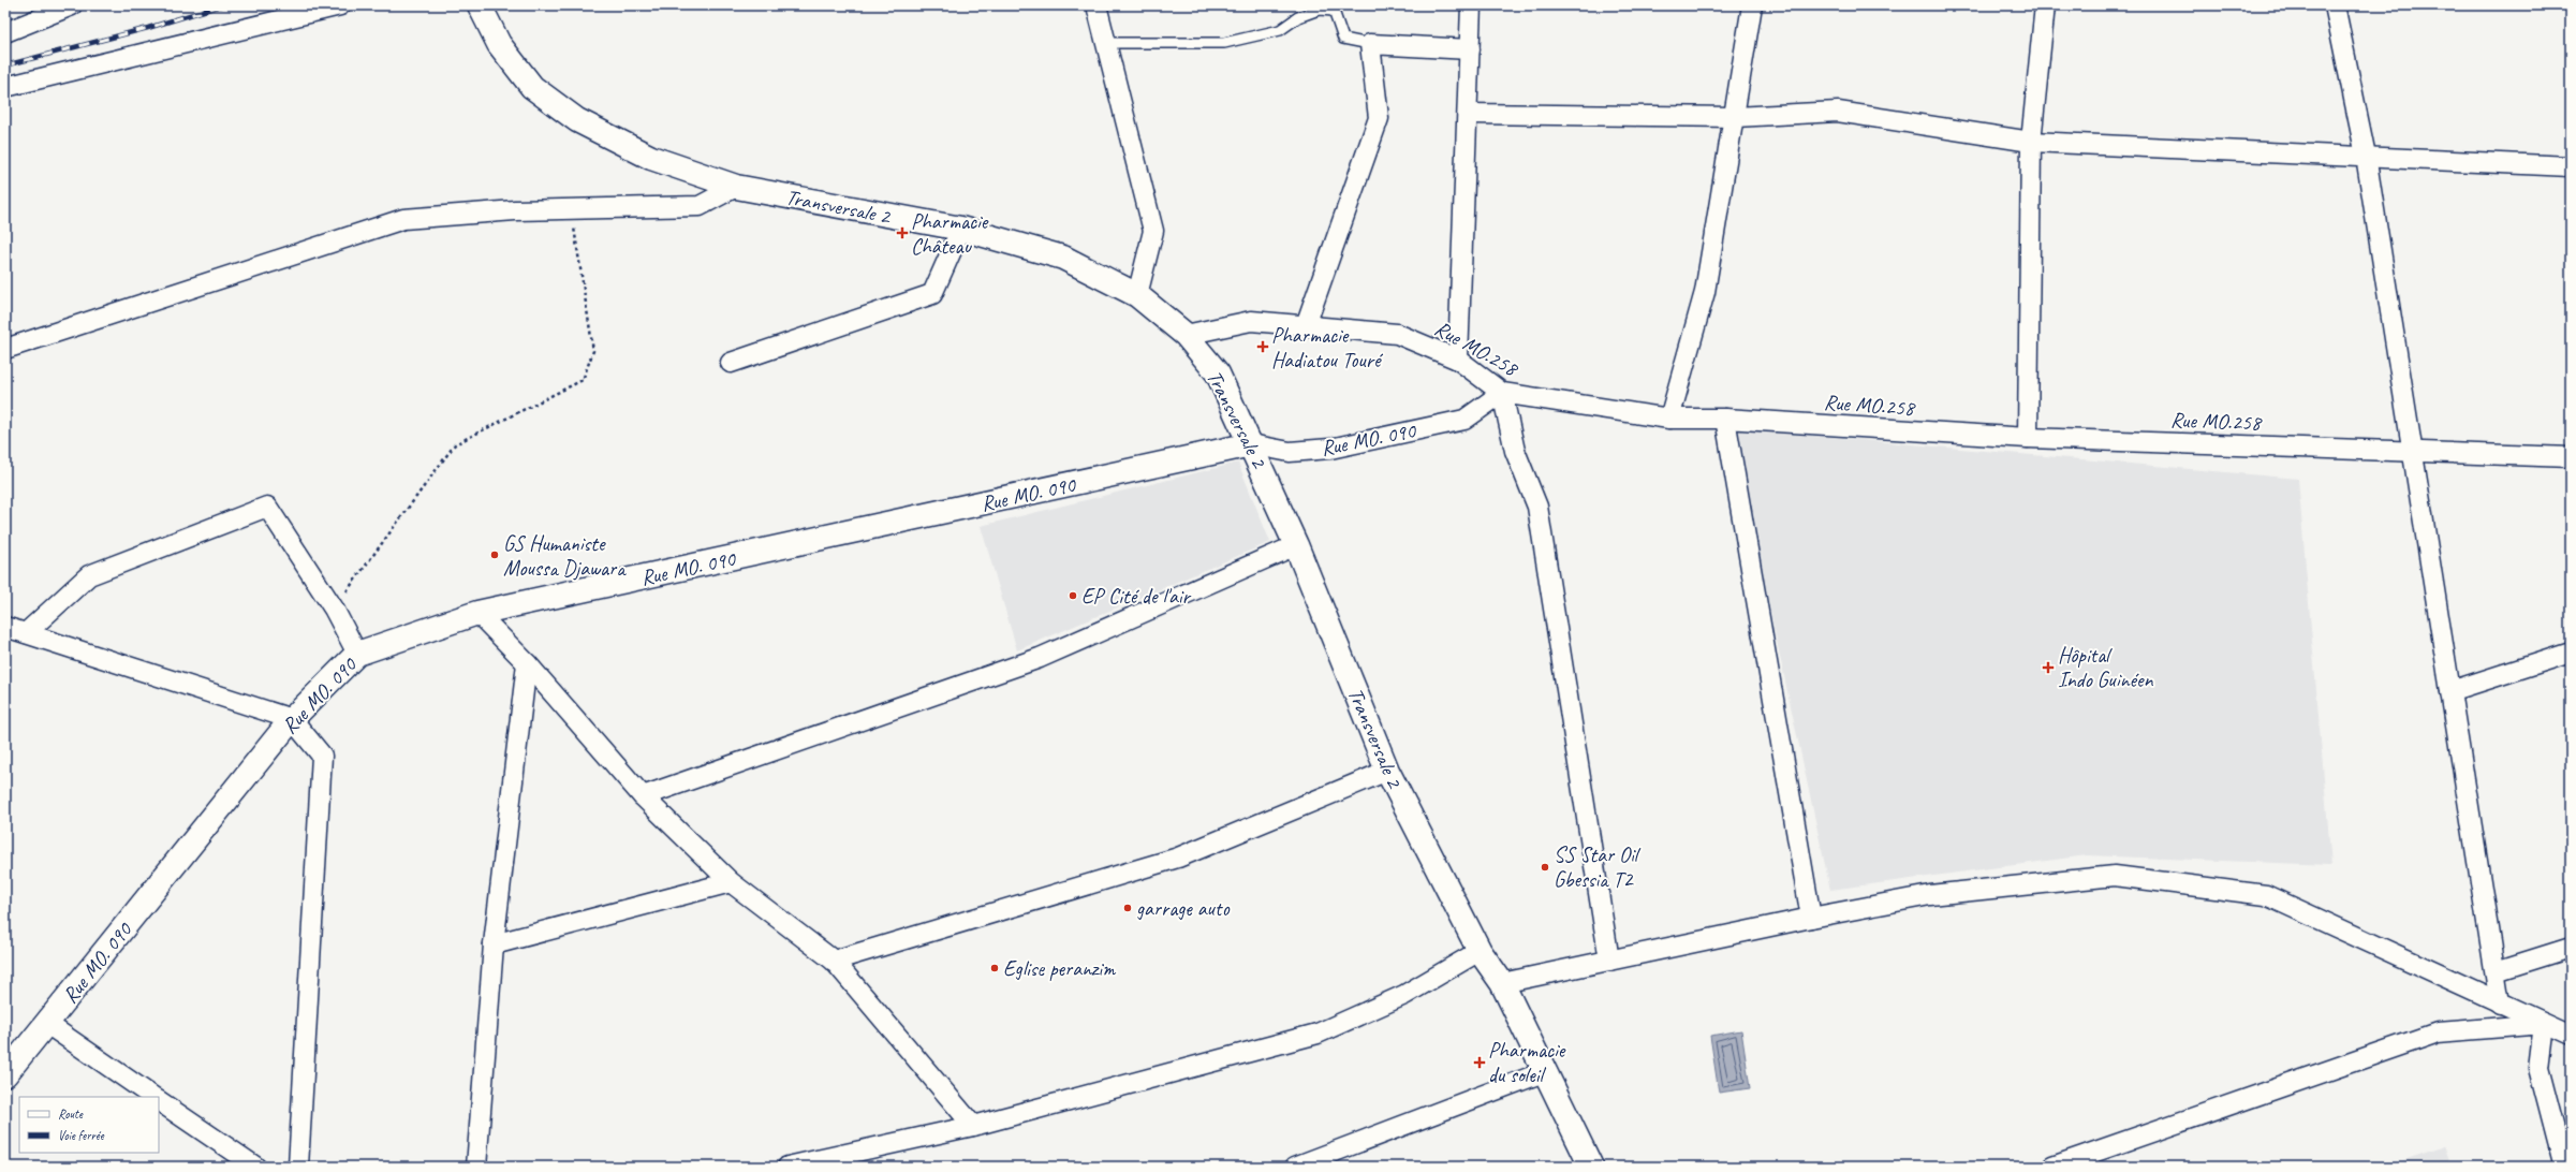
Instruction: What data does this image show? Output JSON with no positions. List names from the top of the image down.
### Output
{
  "streets": {
    "main road": ["Transversale 2", "Rue MO. 090"],
    "street": ["Rue MO.258"]
  },
  "crossings": [
    ["Transversale 2", "Rue MO.258"],
    ["Transversale 2", "Rue MO. 090"],
    ["Rue MO.258", "Rue MO. 090"]
  ],
  "places": {
    "health": [
      "Pharmacie Château",
      "Pharmacie Hadiatou Touré",
      "Hôpital Indo Guinéen",
      "Pharmacie du soleil"
    ],
    "other": [
      "GS Humaniste Moussa Djawara",
      "EP Cité de l'air",
      "SS Star Oil Gbessia T2",
      "garrage auto",
      "Eglise peranzim"
    ]
  },
  "legend": ["Route", "Voie ferrée"]
}
